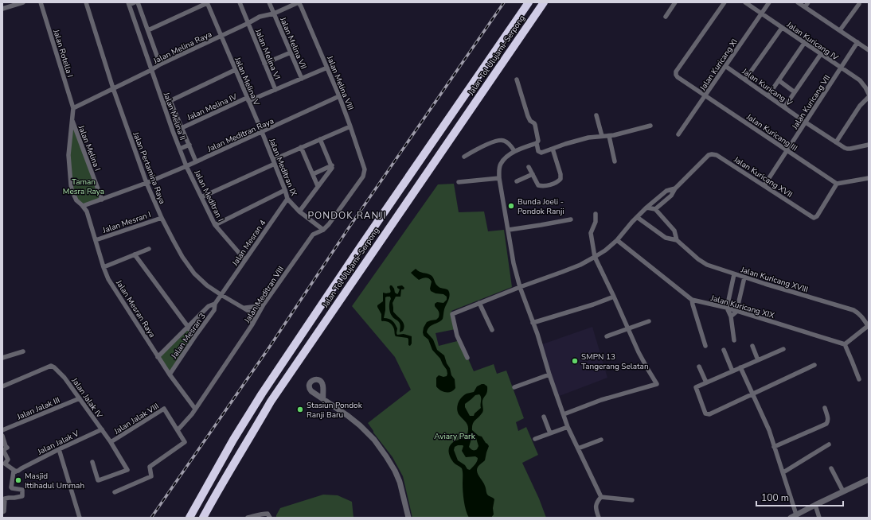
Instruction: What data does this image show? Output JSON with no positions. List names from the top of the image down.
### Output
{
  "streets": {
    "highway": ["Jalan Tol Ulujami–Serpong"],
    "street": [
      "Jalan Kuricang IV",
      "Jalan Melina VII",
      "Jalan Melina Raya",
      "Jalan Rotella I",
      "Jalan Melina VI",
      "Jalan Kuricang XI",
      "Jalan Melina V",
      "Jalan Melina VIII",
      "Jalan Kuricang V",
      "Jalan Kuricang VII",
      "Jalan Melina IV",
      "Jalan Melina II",
      "Jalan Kuricang III",
      "Jalan Meditran Raya",
      "Jalan Melina I",
      "Jalan Meditran IX",
      "Jalan Pertamina Raya",
      "Jalan Kuricang XVII",
      "Jalan Meditran I",
      "Jalan Mesran I",
      "Jalan Mesran 4",
      "Jalan Kuricang XVIII",
      "Jalan Meditran VIII",
      "Jalan Kuricang XIX",
      "Jalan Mesran Raya",
      "Jalan Mesran 3",
      "Jalan Jalak IV",
      "Jalan Jalak III",
      "Jalan Jalak VIII",
      "Jalan Jalak V"
    ]
  },
  "crossings": [
    ["Jalan Kuricang IV", "Jalan Kuricang XI"],
    ["Jalan Kuricang IV", "Jalan Kuricang VII"],
    ["Jalan Melina VII", "Jalan Melina Raya"],
    ["Jalan Melina VII", "Jalan Melina IV"],
    ["Jalan Melina Raya", "Jalan Rotella I"],
    ["Jalan Melina Raya", "Jalan Melina VI"],
    ["Jalan Melina Raya", "Jalan Melina V"],
    ["Jalan Melina Raya", "Jalan Melina VIII"],
    ["Jalan Melina Raya", "Jalan Melina II"],
    ["Jalan Melina Raya", "Jalan Pertamina Raya"],
    ["Jalan Melina Raya", "Jalan Mesran Raya"],
    ["Jalan Rotella I", "Jalan Mesran Raya"],
    ["Jalan Melina VI", "Jalan Melina IV"],
    ["Jalan Kuricang XI", "Jalan Kuricang V"],
    ["Jalan Kuricang XI", "Jalan Kuricang III"],
    ["Jalan Melina V", "Jalan Melina IV"],
    ["Jalan Melina V", "Jalan Meditran Raya"],
    ["Jalan Melina V", "Jalan Meditran IX"],
    ["Jalan Melina VIII", "Jalan Melina IV"],
    ["Jalan Melina VIII", "Jalan Meditran Raya"],
    ["Jalan Melina VIII", "Jalan Meditran VIII"],
    ["Jalan Kuricang V", "Jalan Kuricang VII"],
    ["Jalan Kuricang VII", "Jalan Kuricang III"],
    ["Jalan Kuricang VII", "Jalan Kuricang XVII"],
    ["Jalan Melina IV", "Jalan Melina II"],
    ["Jalan Melina II", "Jalan Meditran Raya"],
    ["Jalan Melina II", "Jalan Meditran I"],
    ["Jalan Kuricang III", "Jalan Kuricang XVII"],
    ["Jalan Meditran Raya", "Jalan Meditran IX"],
    ["Jalan Meditran Raya", "Jalan Pertamina Raya"],
    ["Jalan Meditran Raya", "Jalan Meditran I"],
    ["Jalan Melina I", "Jalan Mesran Raya"],
    ["Jalan Meditran IX", "Jalan Mesran 4"],
    ["Jalan Meditran IX", "Jalan Meditran VIII"],
    ["Jalan Pertamina Raya", "Jalan Mesran I"],
    ["Jalan Pertamina Raya", "Jalan Mesran 4"],
    ["Jalan Pertamina Raya", "Jalan Mesran 3"],
    ["Jalan Kuricang XVII", "Jalan Kuricang XVIII"],
    ["Jalan Kuricang XVII", "Jalan Kuricang XIX"],
    ["Jalan Meditran I", "Jalan Mesran 4"],
    ["Jalan Mesran I", "Jalan Mesran Raya"],
    ["Jalan Mesran 4", "Jalan Mesran 3"],
    ["Jalan Meditran VIII", "Jalan Mesran Raya"],
    ["Jalan Meditran VIII", "Jalan Jalak VIII"],
    ["Jalan Mesran Raya", "Jalan Mesran 3"],
    ["Jalan Jalak IV", "Jalan Jalak III"],
    ["Jalan Jalak IV", "Jalan Jalak VIII"],
    ["Jalan Jalak IV", "Jalan Jalak V"]
  ],
  "districts": ["PONDOK RANJI"],
  "parks": ["Taman Mesra Raya", "Aviary Park"],
  "places": [
    "Bunda Joeli - Pondok Ranji",
    "SMPN 13 Tangerang Selatan",
    "Stasiun Pondok Ranji Baru",
    "Masjid Ittihadul Ummah"
  ],
  "scale_bar": "100 m"
}
